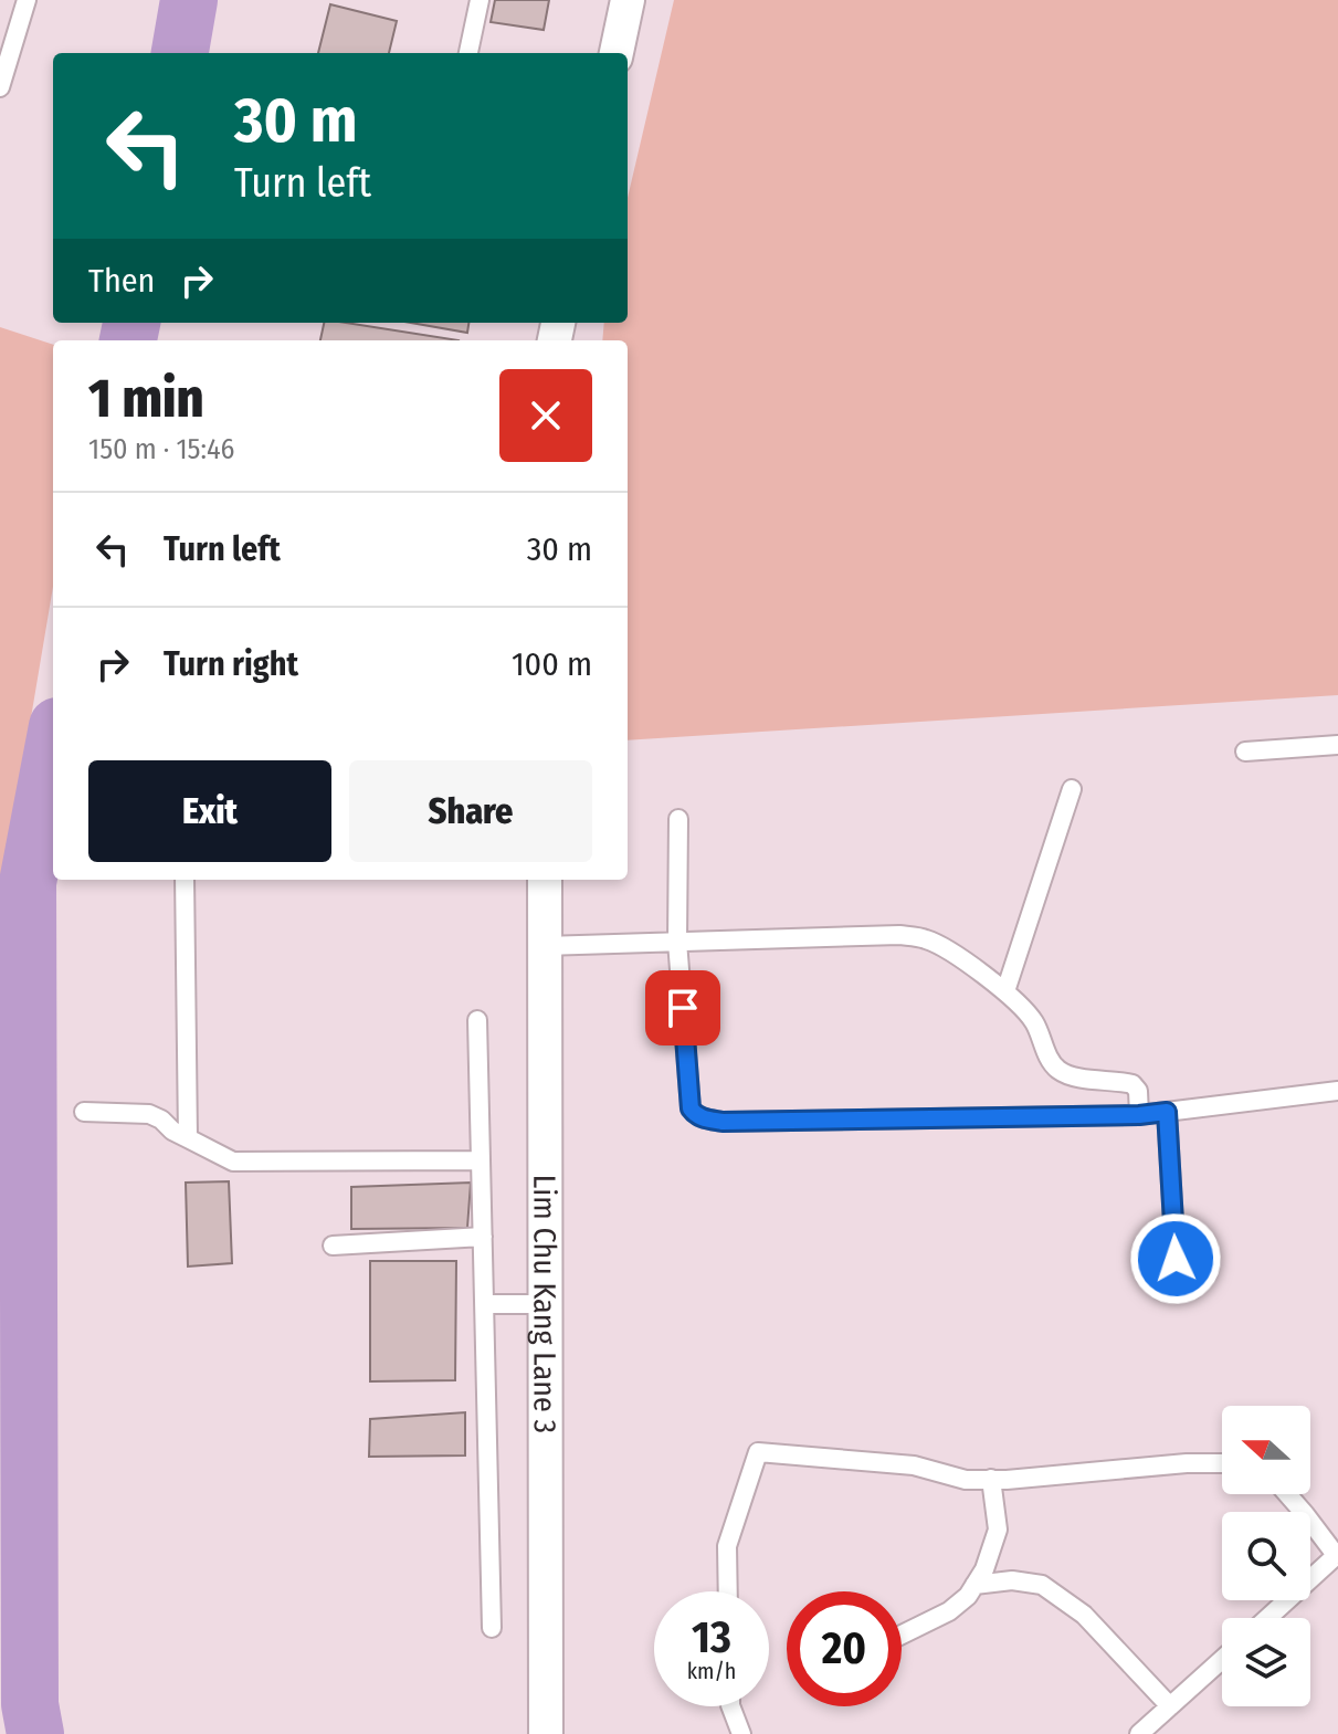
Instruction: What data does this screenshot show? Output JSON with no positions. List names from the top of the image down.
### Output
{
  "streets": {
    "street": ["Lim Chu Kang Lane 3"]
  },
  "north": "left",
  "page": {
    "turn": ["30 m", "Turn left"],
    "then": "Then",
    "heading": ["1 min", "150 m · 15:46"],
    "list": [
      {
        "name": "Turn left",
        "value": "30 m"
      },
      {
        "name": "Turn right",
        "value": "100 m"
      }
    ],
    "buttons": ["Exit", "Share"],
    "speed": "13 km/h",
    "limit": "20"
  }
}
